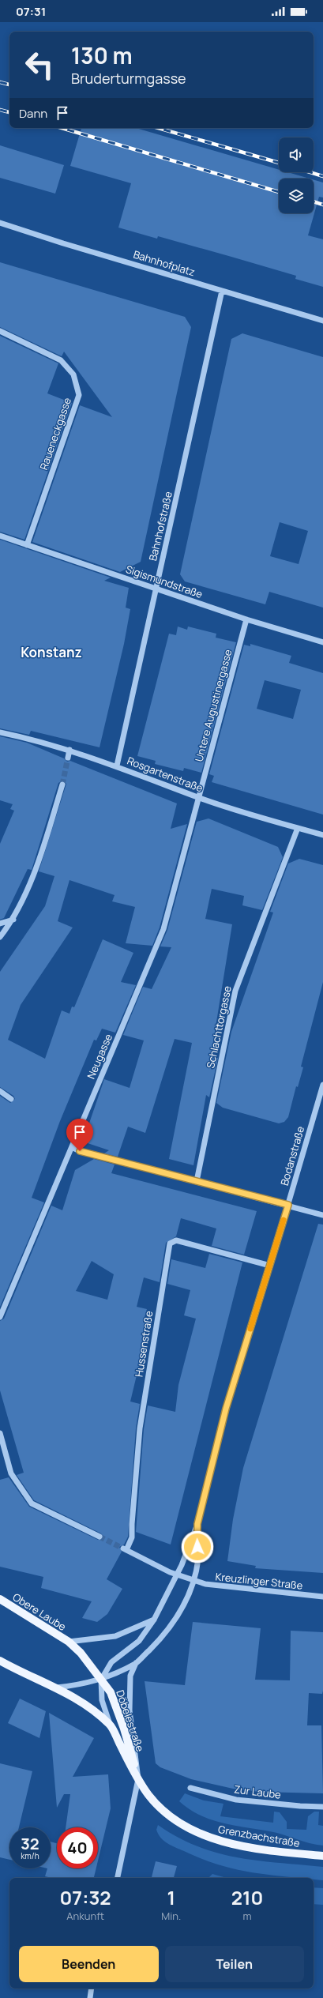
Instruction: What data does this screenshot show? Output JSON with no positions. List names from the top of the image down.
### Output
{
  "streets": {
    "main road": ["Obere Laube", "Döbelestraße", "Grenzbachstraße"],
    "street": [
      "Bahnhofplatz",
      "Raueneckgasse",
      "Bahnhofstraße",
      "Sigismundstraße",
      "Untere Augustinergasse",
      "Rosgartenstraße",
      "Schlachttorgasse",
      "Neugasse",
      "Bodanstraße",
      "Hussenstraße",
      "Kreuzlinger Straße",
      "Zur Laube"
    ]
  },
  "crossings": [
    ["Bahnhofplatz", "Bahnhofstraße"],
    ["Raueneckgasse", "Sigismundstraße"],
    ["Bahnhofstraße", "Sigismundstraße"],
    ["Bahnhofstraße", "Rosgartenstraße"],
    ["Sigismundstraße", "Untere Augustinergasse"],
    ["Untere Augustinergasse", "Rosgartenstraße"],
    ["Untere Augustinergasse", "Neugasse"],
    ["Rosgartenstraße", "Schlachttorgasse"],
    ["Rosgartenstraße", "Neugasse"],
    ["Bodanstraße", "Hussenstraße"],
    ["Bodanstraße", "Kreuzlinger Straße"],
    ["Bodanstraße", "Obere Laube"],
    ["Bodanstraße", "Döbelestraße"],
    ["Hussenstraße", "Kreuzlinger Straße"],
    ["Obere Laube", "Döbelestraße"],
    ["Döbelestraße", "Grenzbachstraße"]
  ],
  "districts": ["Konstanz"],
  "page": {
    "status": "07:31",
    "turn": ["130 m", "Bruderturmgasse"],
    "then": "Dann",
    "speed": "32 km/h",
    "limit": "40",
    "eta": [
      "07:32",
      "Ankunft",
      "1",
      "Min.",
      "210",
      "m"
    ],
    "buttons": ["Beenden", "Teilen"]
  }
}
